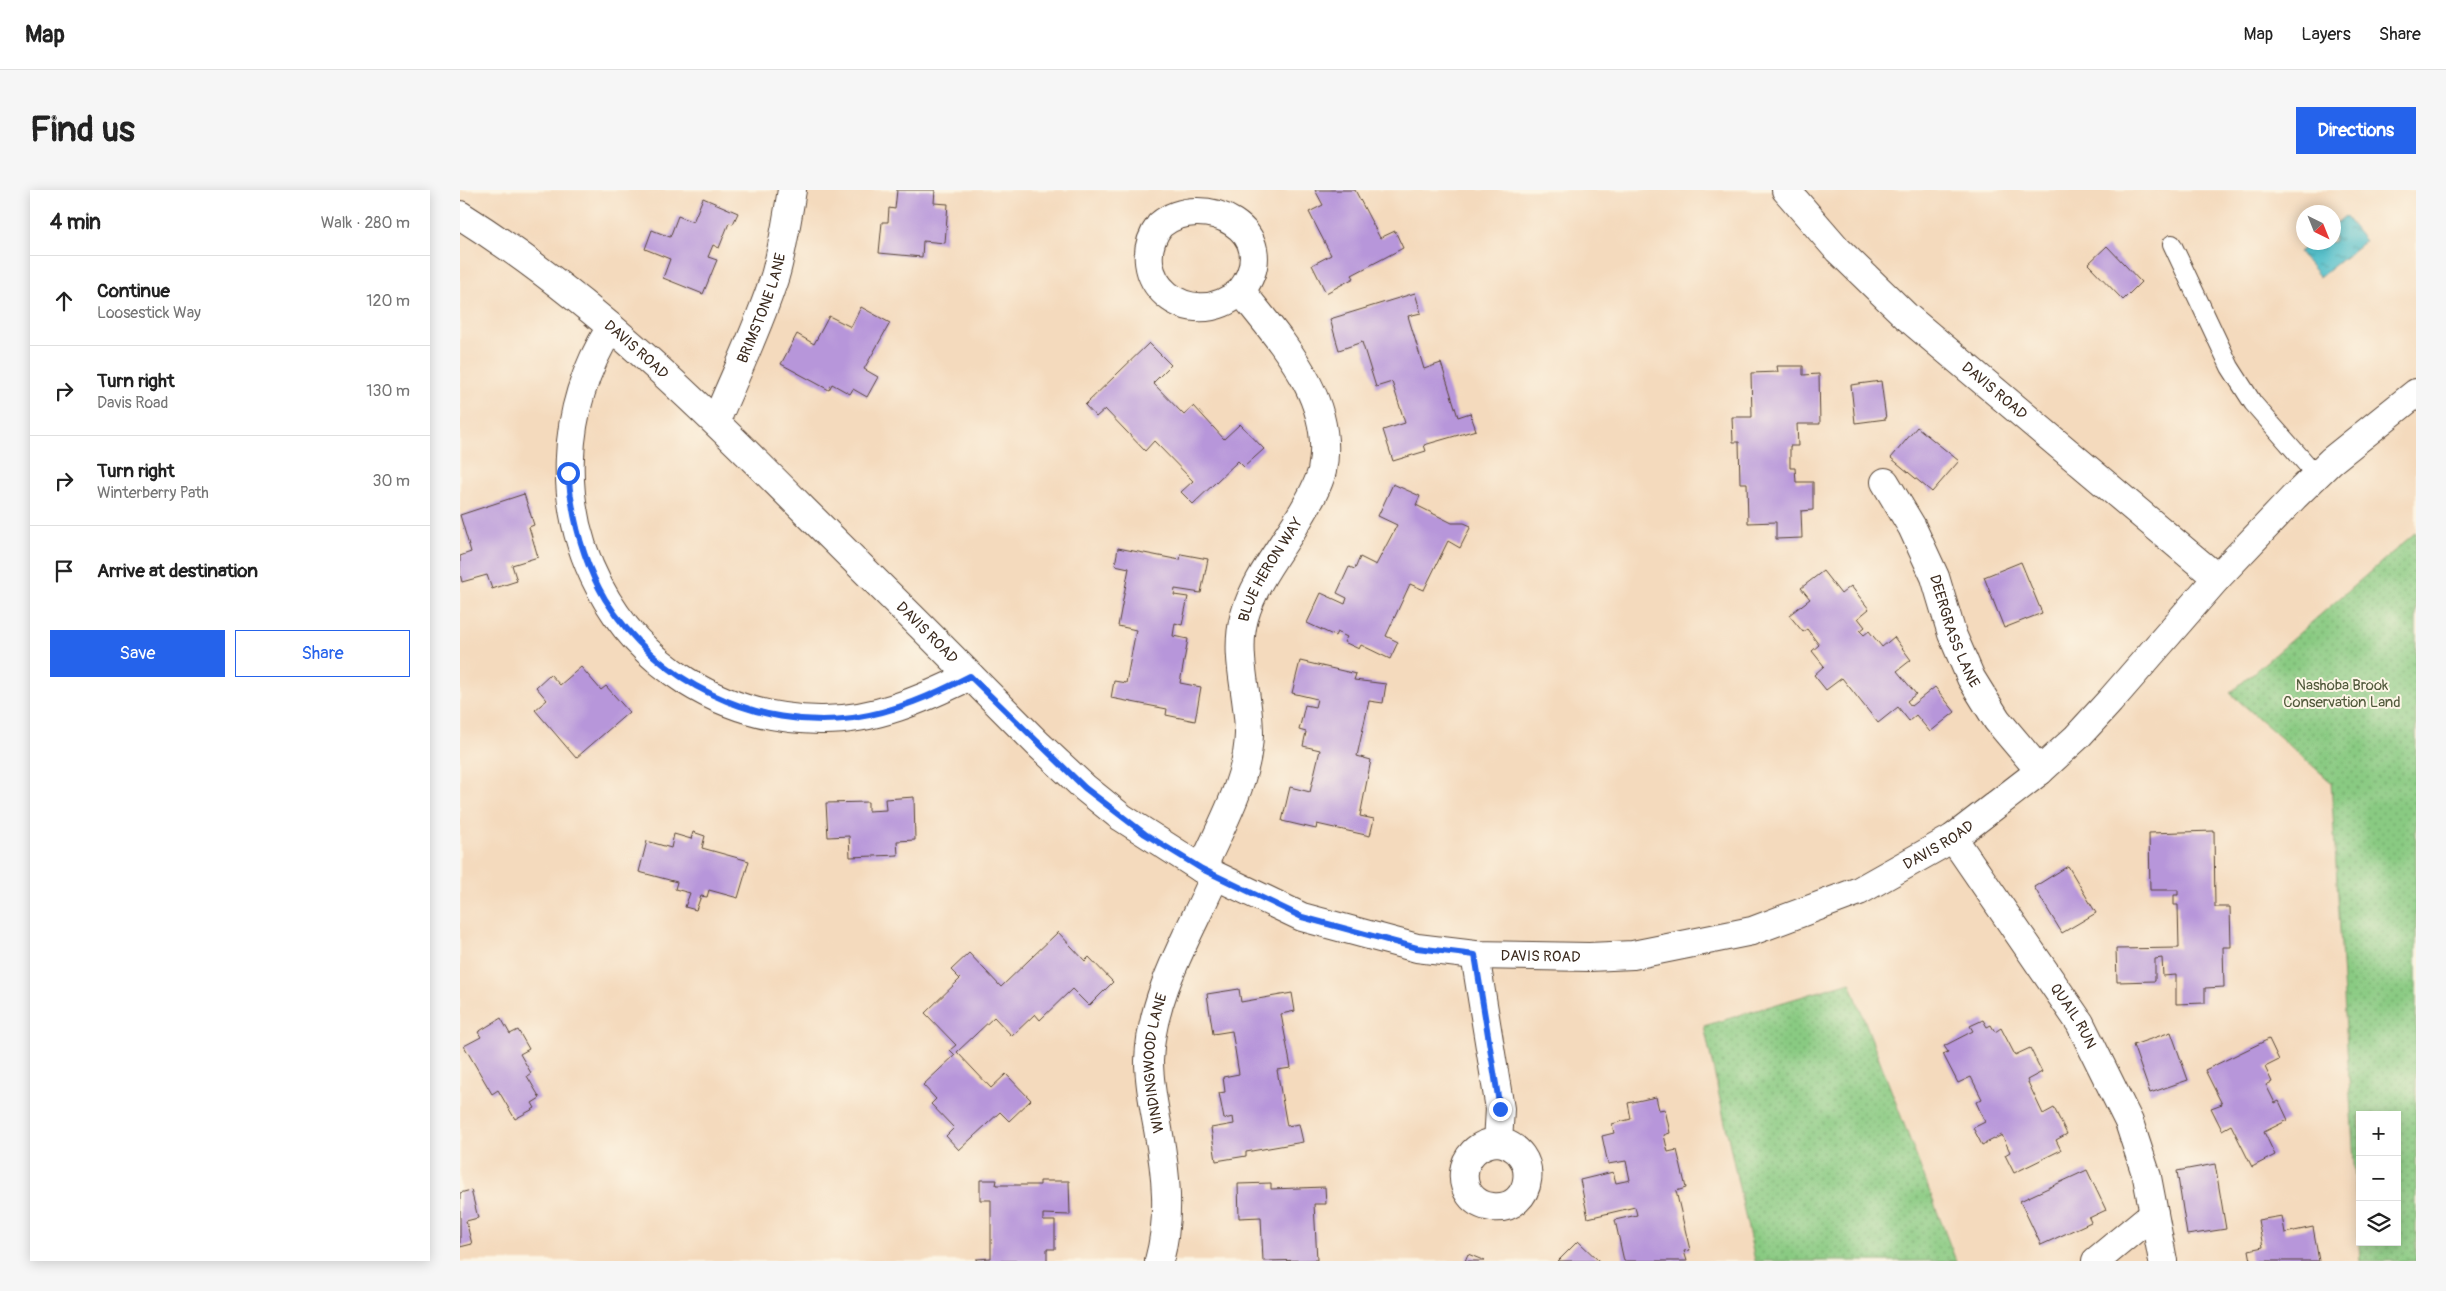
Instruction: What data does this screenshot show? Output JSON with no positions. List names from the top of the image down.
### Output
{
  "streets": {
    "street": [
      "BRIMSTONE LANE",
      "DAVIS ROAD",
      "BLUE HERON WAY",
      "DEERGRASS LANE",
      "QUAIL RUN",
      "WINDINGWOOD LANE"
    ]
  },
  "crossings": [
    ["BRIMSTONE LANE", "DAVIS ROAD"],
    ["DAVIS ROAD", "BLUE HERON WAY"],
    ["DAVIS ROAD", "DEERGRASS LANE"],
    ["DAVIS ROAD", "QUAIL RUN"],
    ["DAVIS ROAD", "WINDINGWOOD LANE"],
    ["BLUE HERON WAY", "WINDINGWOOD LANE"]
  ],
  "parks": ["Nashoba Brook Conservation Land"],
  "north": "bottom right",
  "page": {
    "header": "Map",
    "nav": ["Map", "Layers", "Share"],
    "buttons": [
      "Directions",
      ["Save", "Share"]
    ],
    "title": "Find us",
    "heading": ["4 min", "Walk · 280 m"],
    "list": [
      ["Continue", "Loosestick Way", "120 m"],
      ["Turn right", "Davis Road", "130 m"],
      ["Turn right", "Winterberry Path", "30 m"],
      "Arrive at destination"
    ],
    "map_buttons": ["+", "−"]
  }
}
